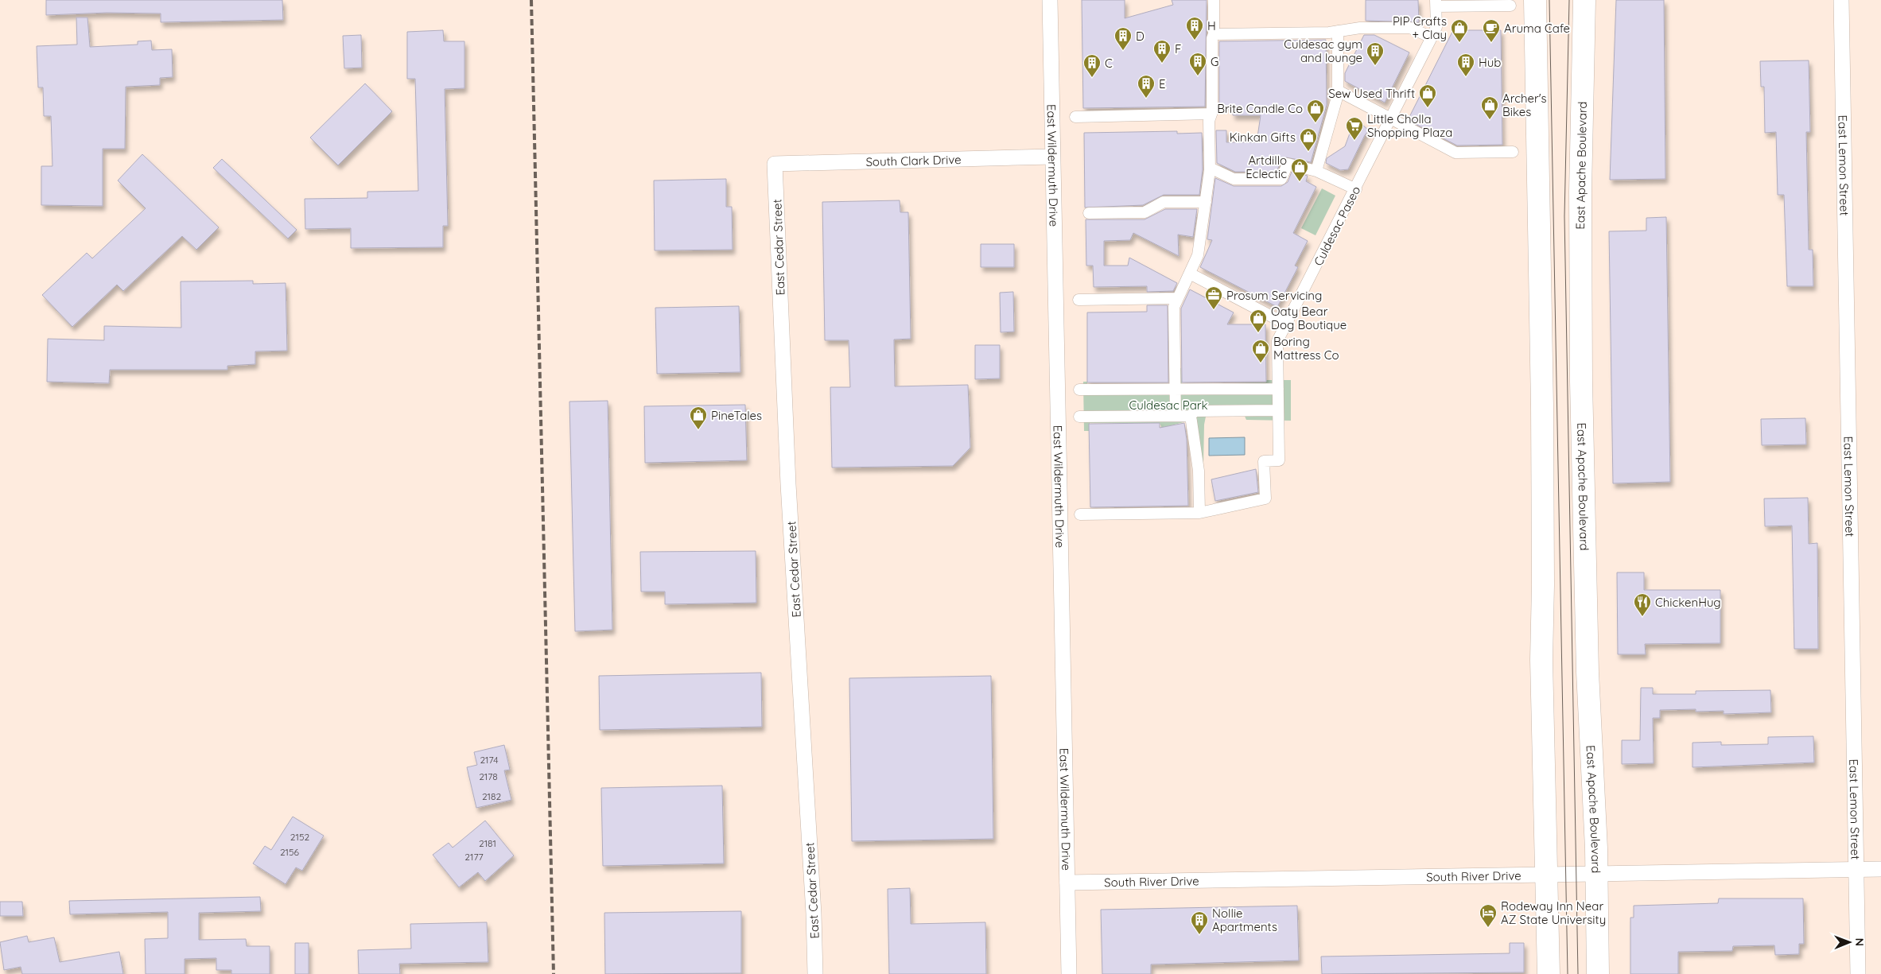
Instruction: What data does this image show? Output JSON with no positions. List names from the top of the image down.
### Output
{
  "streets": {
    "main road": ["East Apache Boulevard"],
    "street": [
      "South Clark Drive",
      "East Wildermuth Drive",
      "East Lemon Street",
      "Culdesac Paseo",
      "East Cedar Street",
      "South River Drive"
    ]
  },
  "crossings": [
    ["South Clark Drive", "East Wildermuth Drive"],
    ["South Clark Drive", "East Cedar Street"],
    ["East Wildermuth Drive", "South River Drive"],
    ["East Apache Boulevard", "South River Drive"],
    ["East Lemon Street", "South River Drive"]
  ],
  "parks": ["Culdesac Park"],
  "places": {
    "building": [
      "H",
      "D",
      "F",
      "Culdesac gym and lounge",
      "G",
      "Hub",
      "C",
      "E",
      "Nollie Apartments"
    ],
    "shop": [
      "PIP Crafts + Clay",
      "Sew Used Thrift",
      "Archer's Bikes",
      "Brite Candle Co",
      "Kinkan Gifts",
      "Artdillo Eclectic",
      "Oaty Bear Dog Boutique",
      "Boring Mattress Co",
      "PineTales"
    ],
    "cafe": ["Aruma Cafe"],
    "supermarket": ["Little Cholla Shopping Plaza"],
    "office": ["Prosum Servicing"],
    "restaurant": ["ChickenHug"],
    "hotel": ["Rodeway Inn Near AZ State University"]
  },
  "house_numbers": [
    "2174",
    "2178",
    "2182",
    "2152",
    "2181",
    "2156",
    "2177"
  ],
  "north": "right"
}
